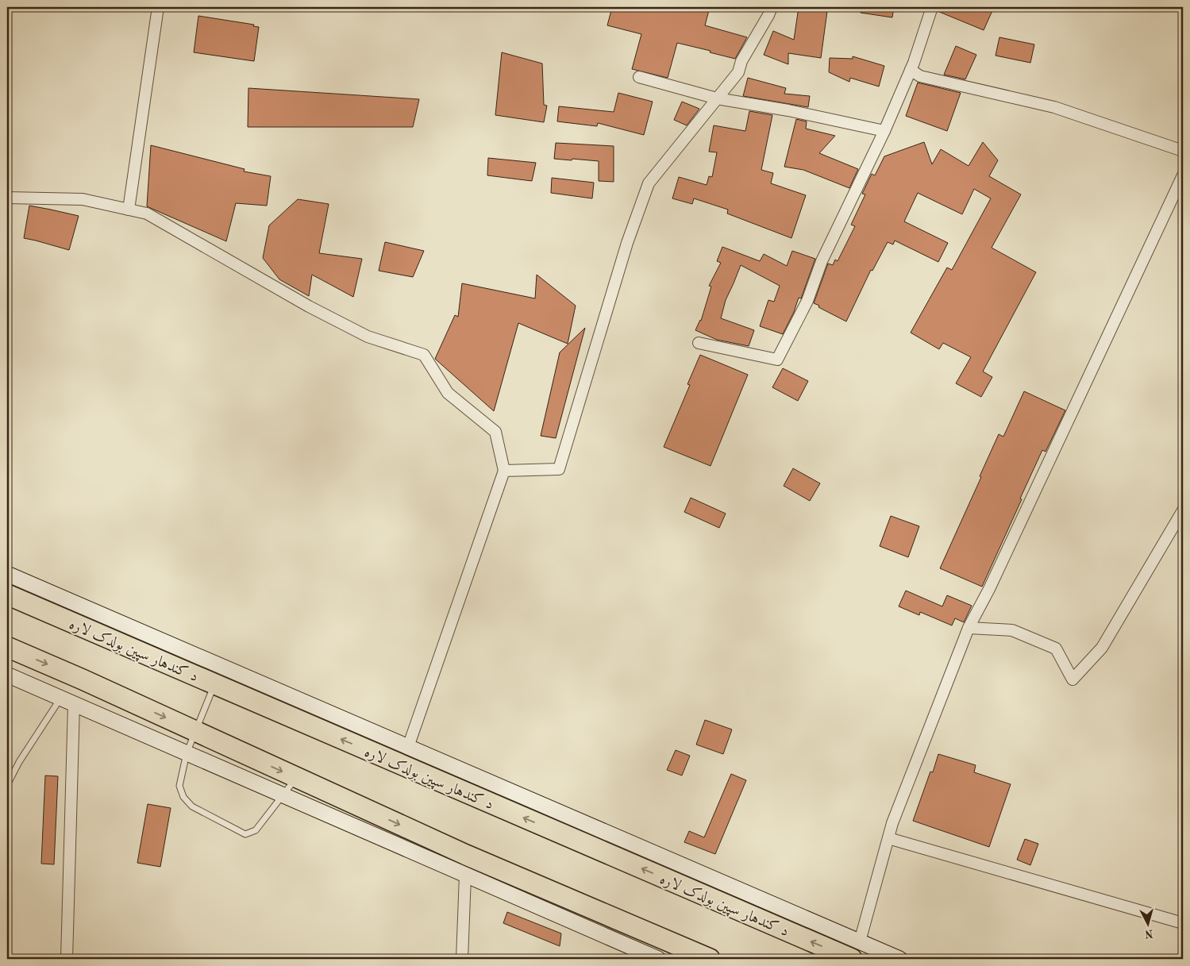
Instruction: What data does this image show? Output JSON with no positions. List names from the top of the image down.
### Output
{
  "streets": {
    "highway": ["د کندهار سپین بولدک لاره"]
  },
  "north": "bottom"
}
